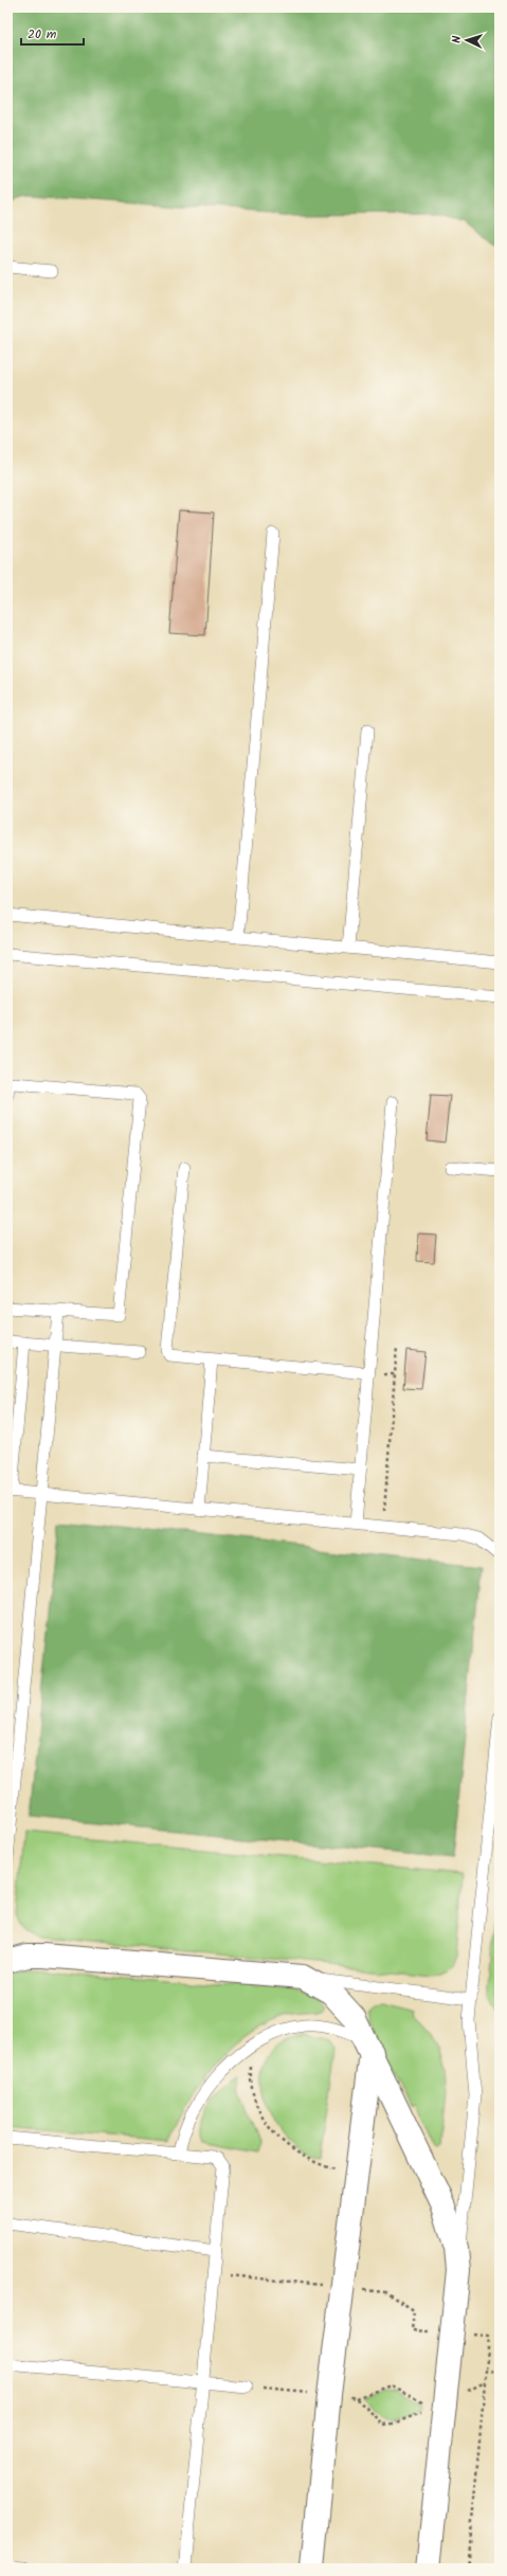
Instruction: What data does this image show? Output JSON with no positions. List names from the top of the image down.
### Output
{
  "scale_bar": "20 m",
  "north": "left"
}
